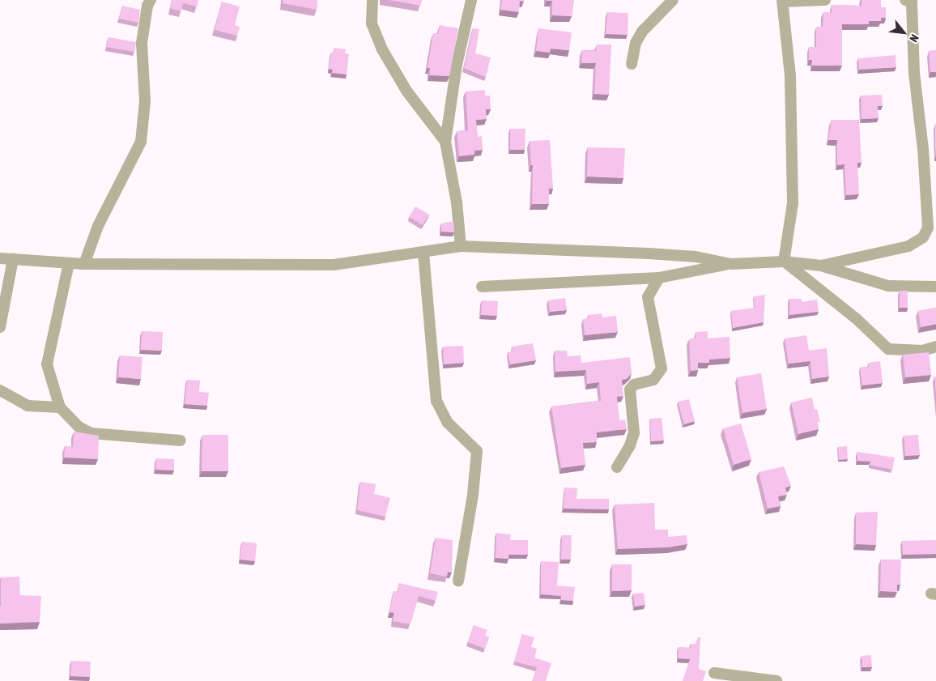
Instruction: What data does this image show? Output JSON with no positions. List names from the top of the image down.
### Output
{
  "north": "bottom right"
}
